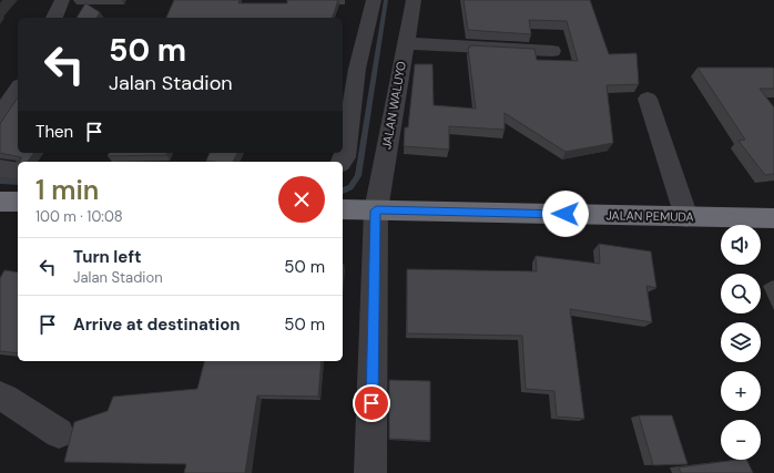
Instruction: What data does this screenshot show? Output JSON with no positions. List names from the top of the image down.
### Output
{
  "streets": {
    "highway": ["JALAN PEMUDA"],
    "street": ["JALAN WALUYO"]
  },
  "crossings": [
    ["JALAN WALUYO", "JALAN PEMUDA"]
  ],
  "page": {
    "turn": ["50 m", "Jalan Stadion"],
    "then": "Then",
    "heading": ["1 min", "100 m · 10:08"],
    "map_buttons": ["+", "−"],
    "list": [
      {
        "name": "Turn left",
        "note": "Jalan Stadion",
        "value": "50 m"
      },
      {
        "name": "Arrive at destination",
        "value": "50 m"
      }
    ]
  }
}
